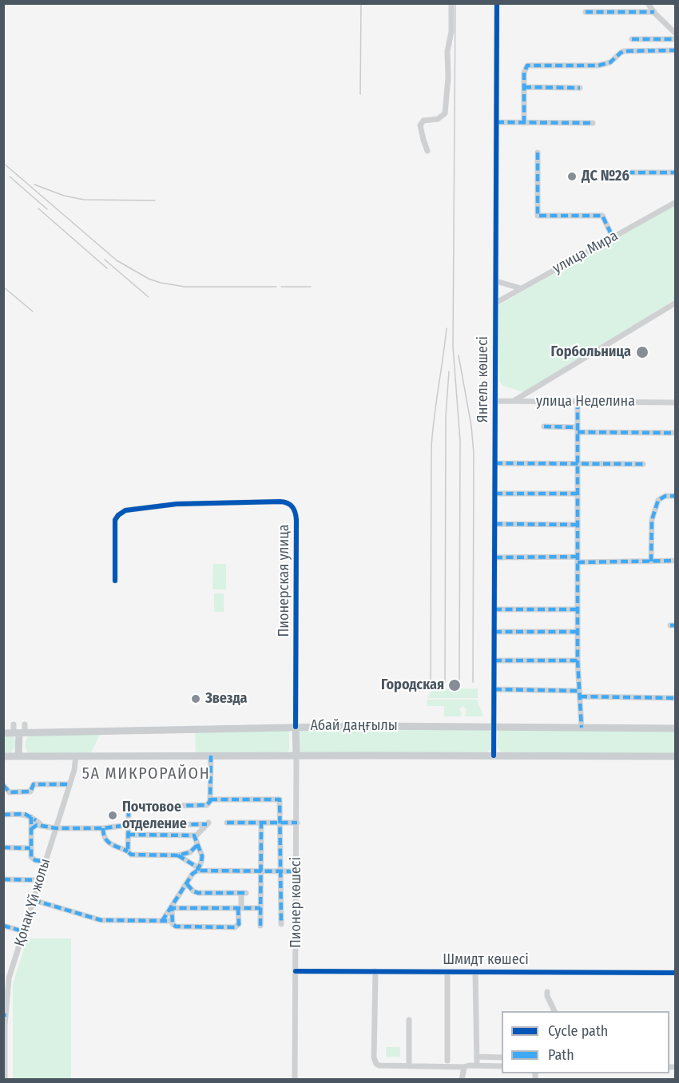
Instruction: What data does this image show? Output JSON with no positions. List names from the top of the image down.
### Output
{
  "streets": {
    "main road": ["Пионерская улица", "Абай даңғылы"],
    "street": [
      "улица Мира",
      "Янгель көшесі",
      "улица Неделина",
      "Қонақ Үй жолы",
      "Пионер көшесі",
      "Шмидт көшесі"
    ]
  },
  "crossings": [
    ["улица Мира", "Янгель көшесі"],
    ["Янгель көшесі", "улица Неделина"],
    ["Янгель көшесі", "Абай даңғылы"],
    ["Пионерская улица", "Абай даңғылы"],
    ["Пионерская улица", "Пионер көшесі"],
    ["Абай даңғылы", "Қонақ Үй жолы"],
    ["Абай даңғылы", "Пионер көшесі"],
    ["Пионер көшесі", "Шмидт көшесі"]
  ],
  "districts": ["5А МИКРОРАЙОН"],
  "places": [
    "ДС №26",
    "Горбольница",
    "Городская",
    "Звезда",
    "Почтовое отделение"
  ],
  "legend": ["Cycle path", "Path"]
}
